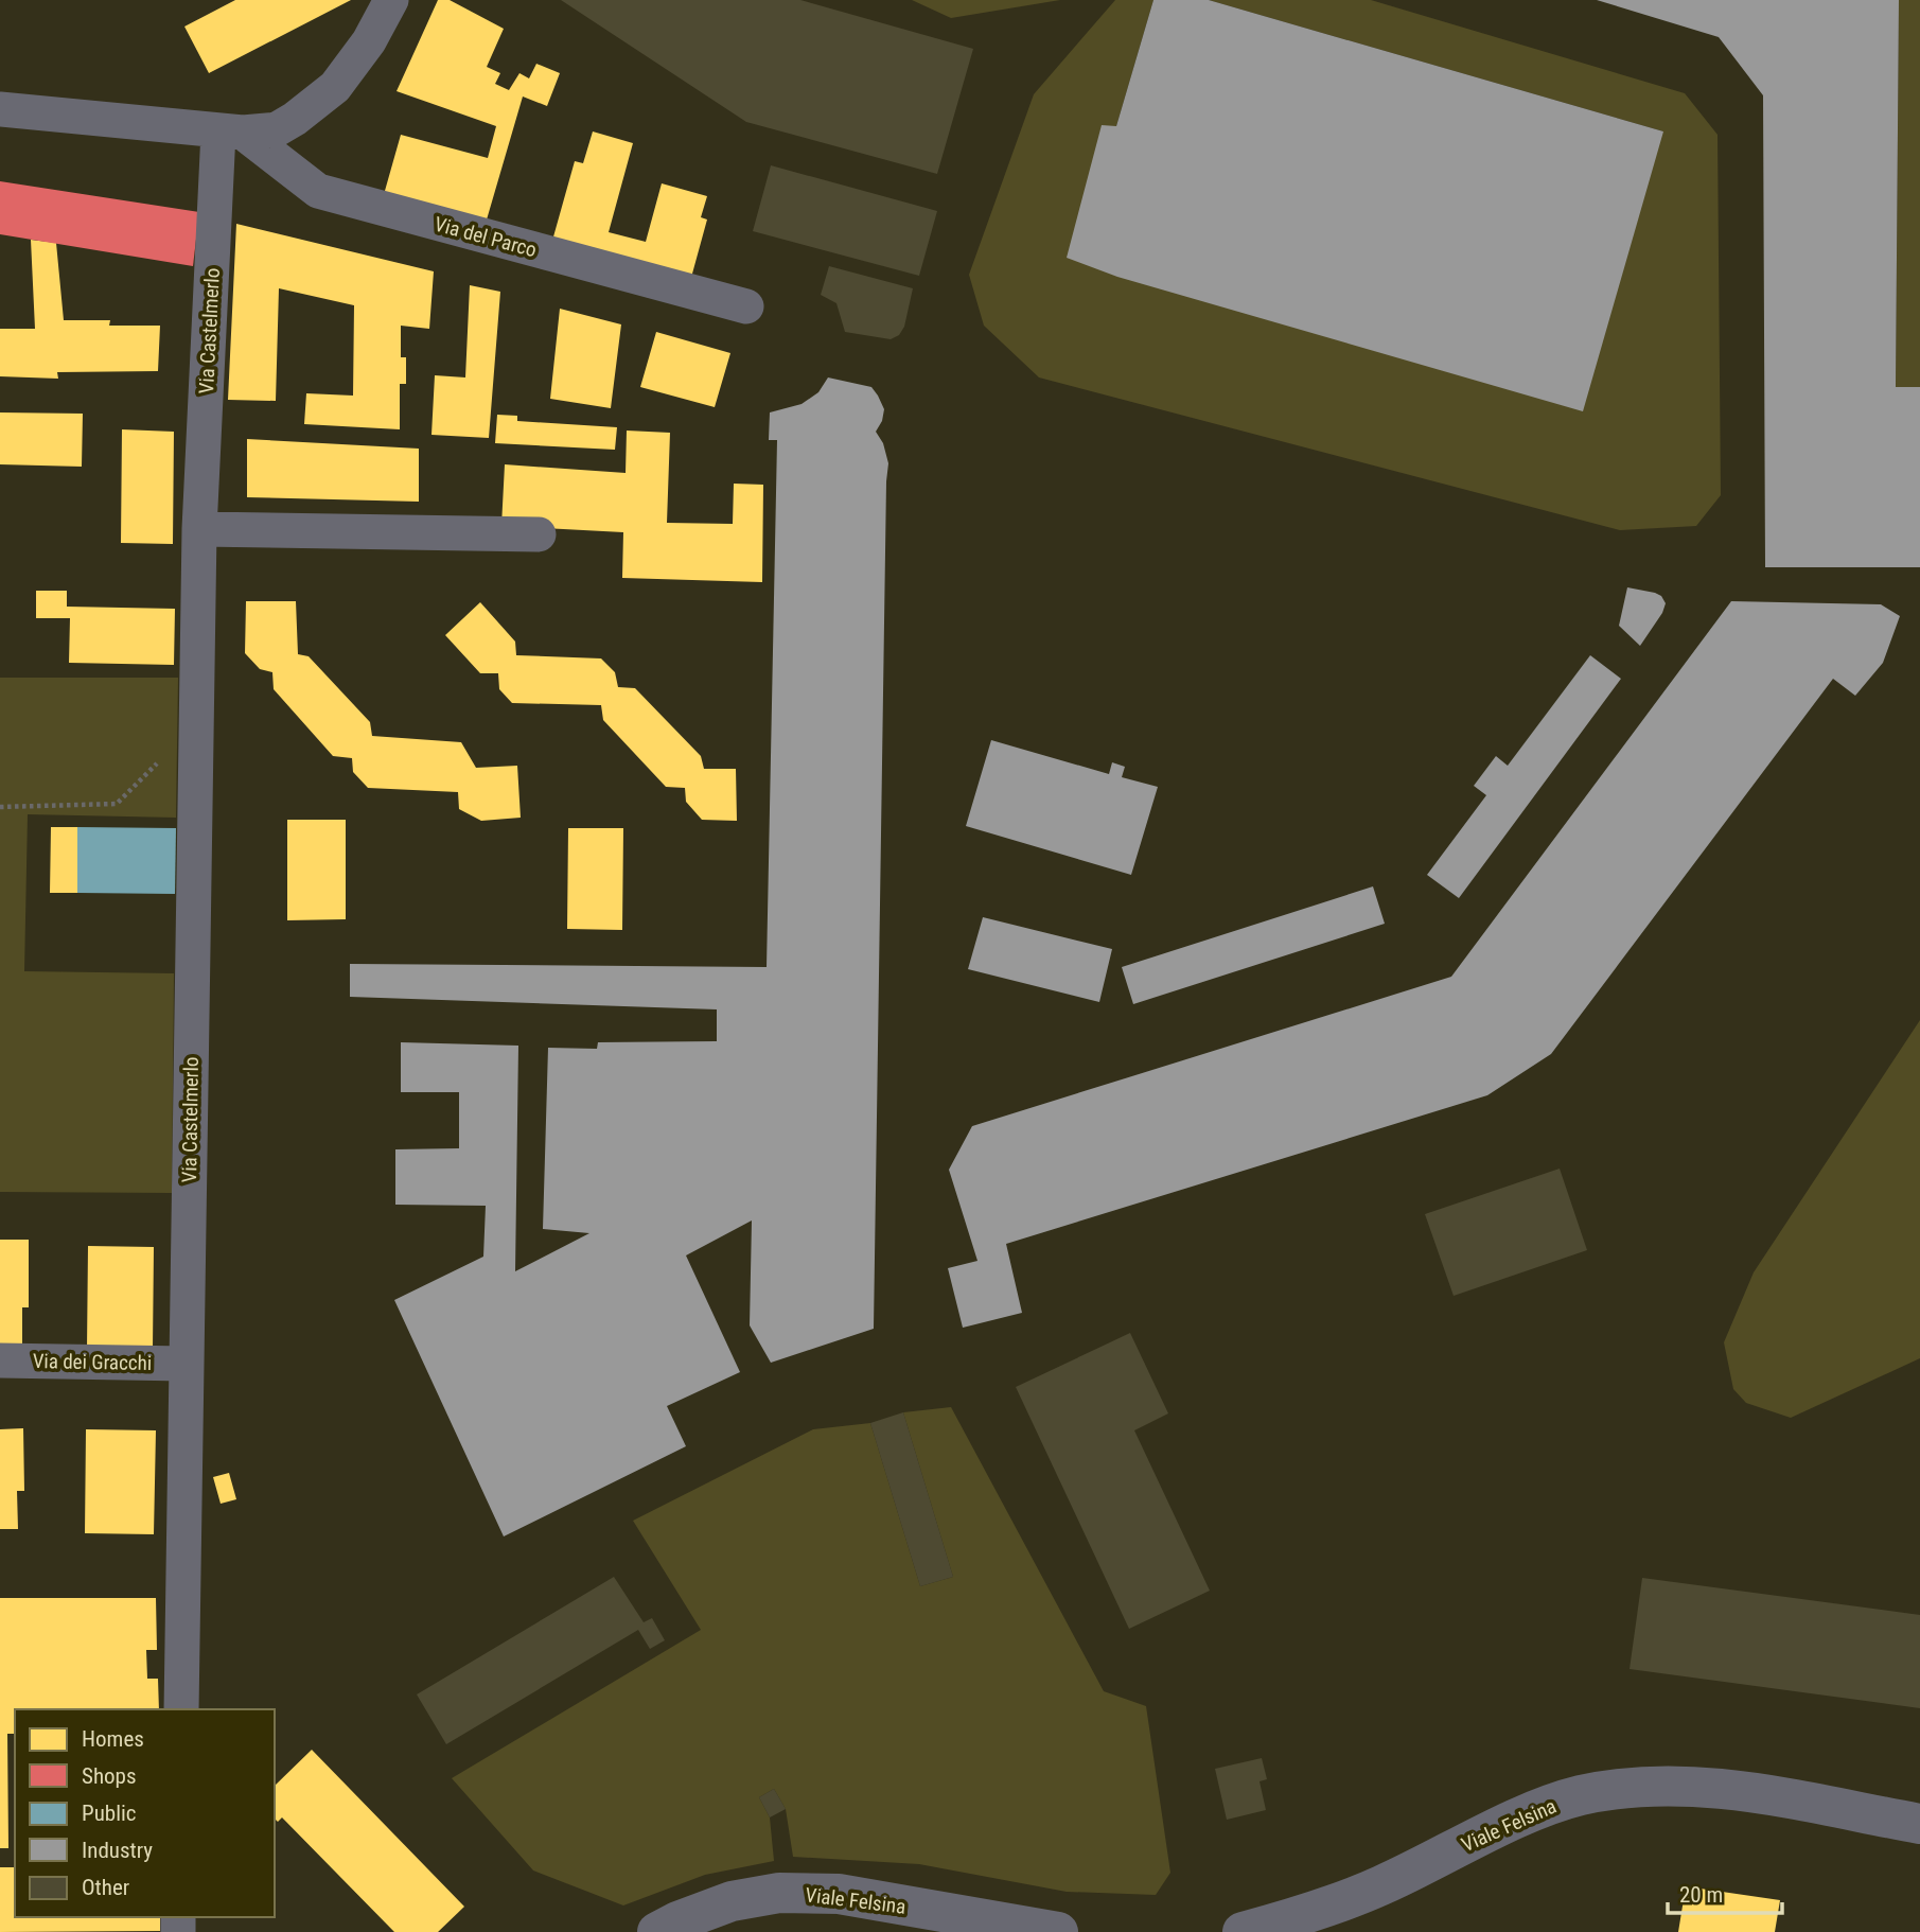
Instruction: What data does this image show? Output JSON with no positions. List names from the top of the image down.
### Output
{
  "streets": {
    "street": [
      "Via del Parco",
      "Via Castelmerlo",
      "Via dei Gracchi",
      "Viale Felsina"
    ]
  },
  "crossings": [
    ["Via del Parco", "Via Castelmerlo"],
    ["Via Castelmerlo", "Via dei Gracchi"]
  ],
  "legend": [
    "Homes",
    "Shops",
    "Public",
    "Industry",
    "Other"
  ],
  "scale_bar": "20 m"
}
